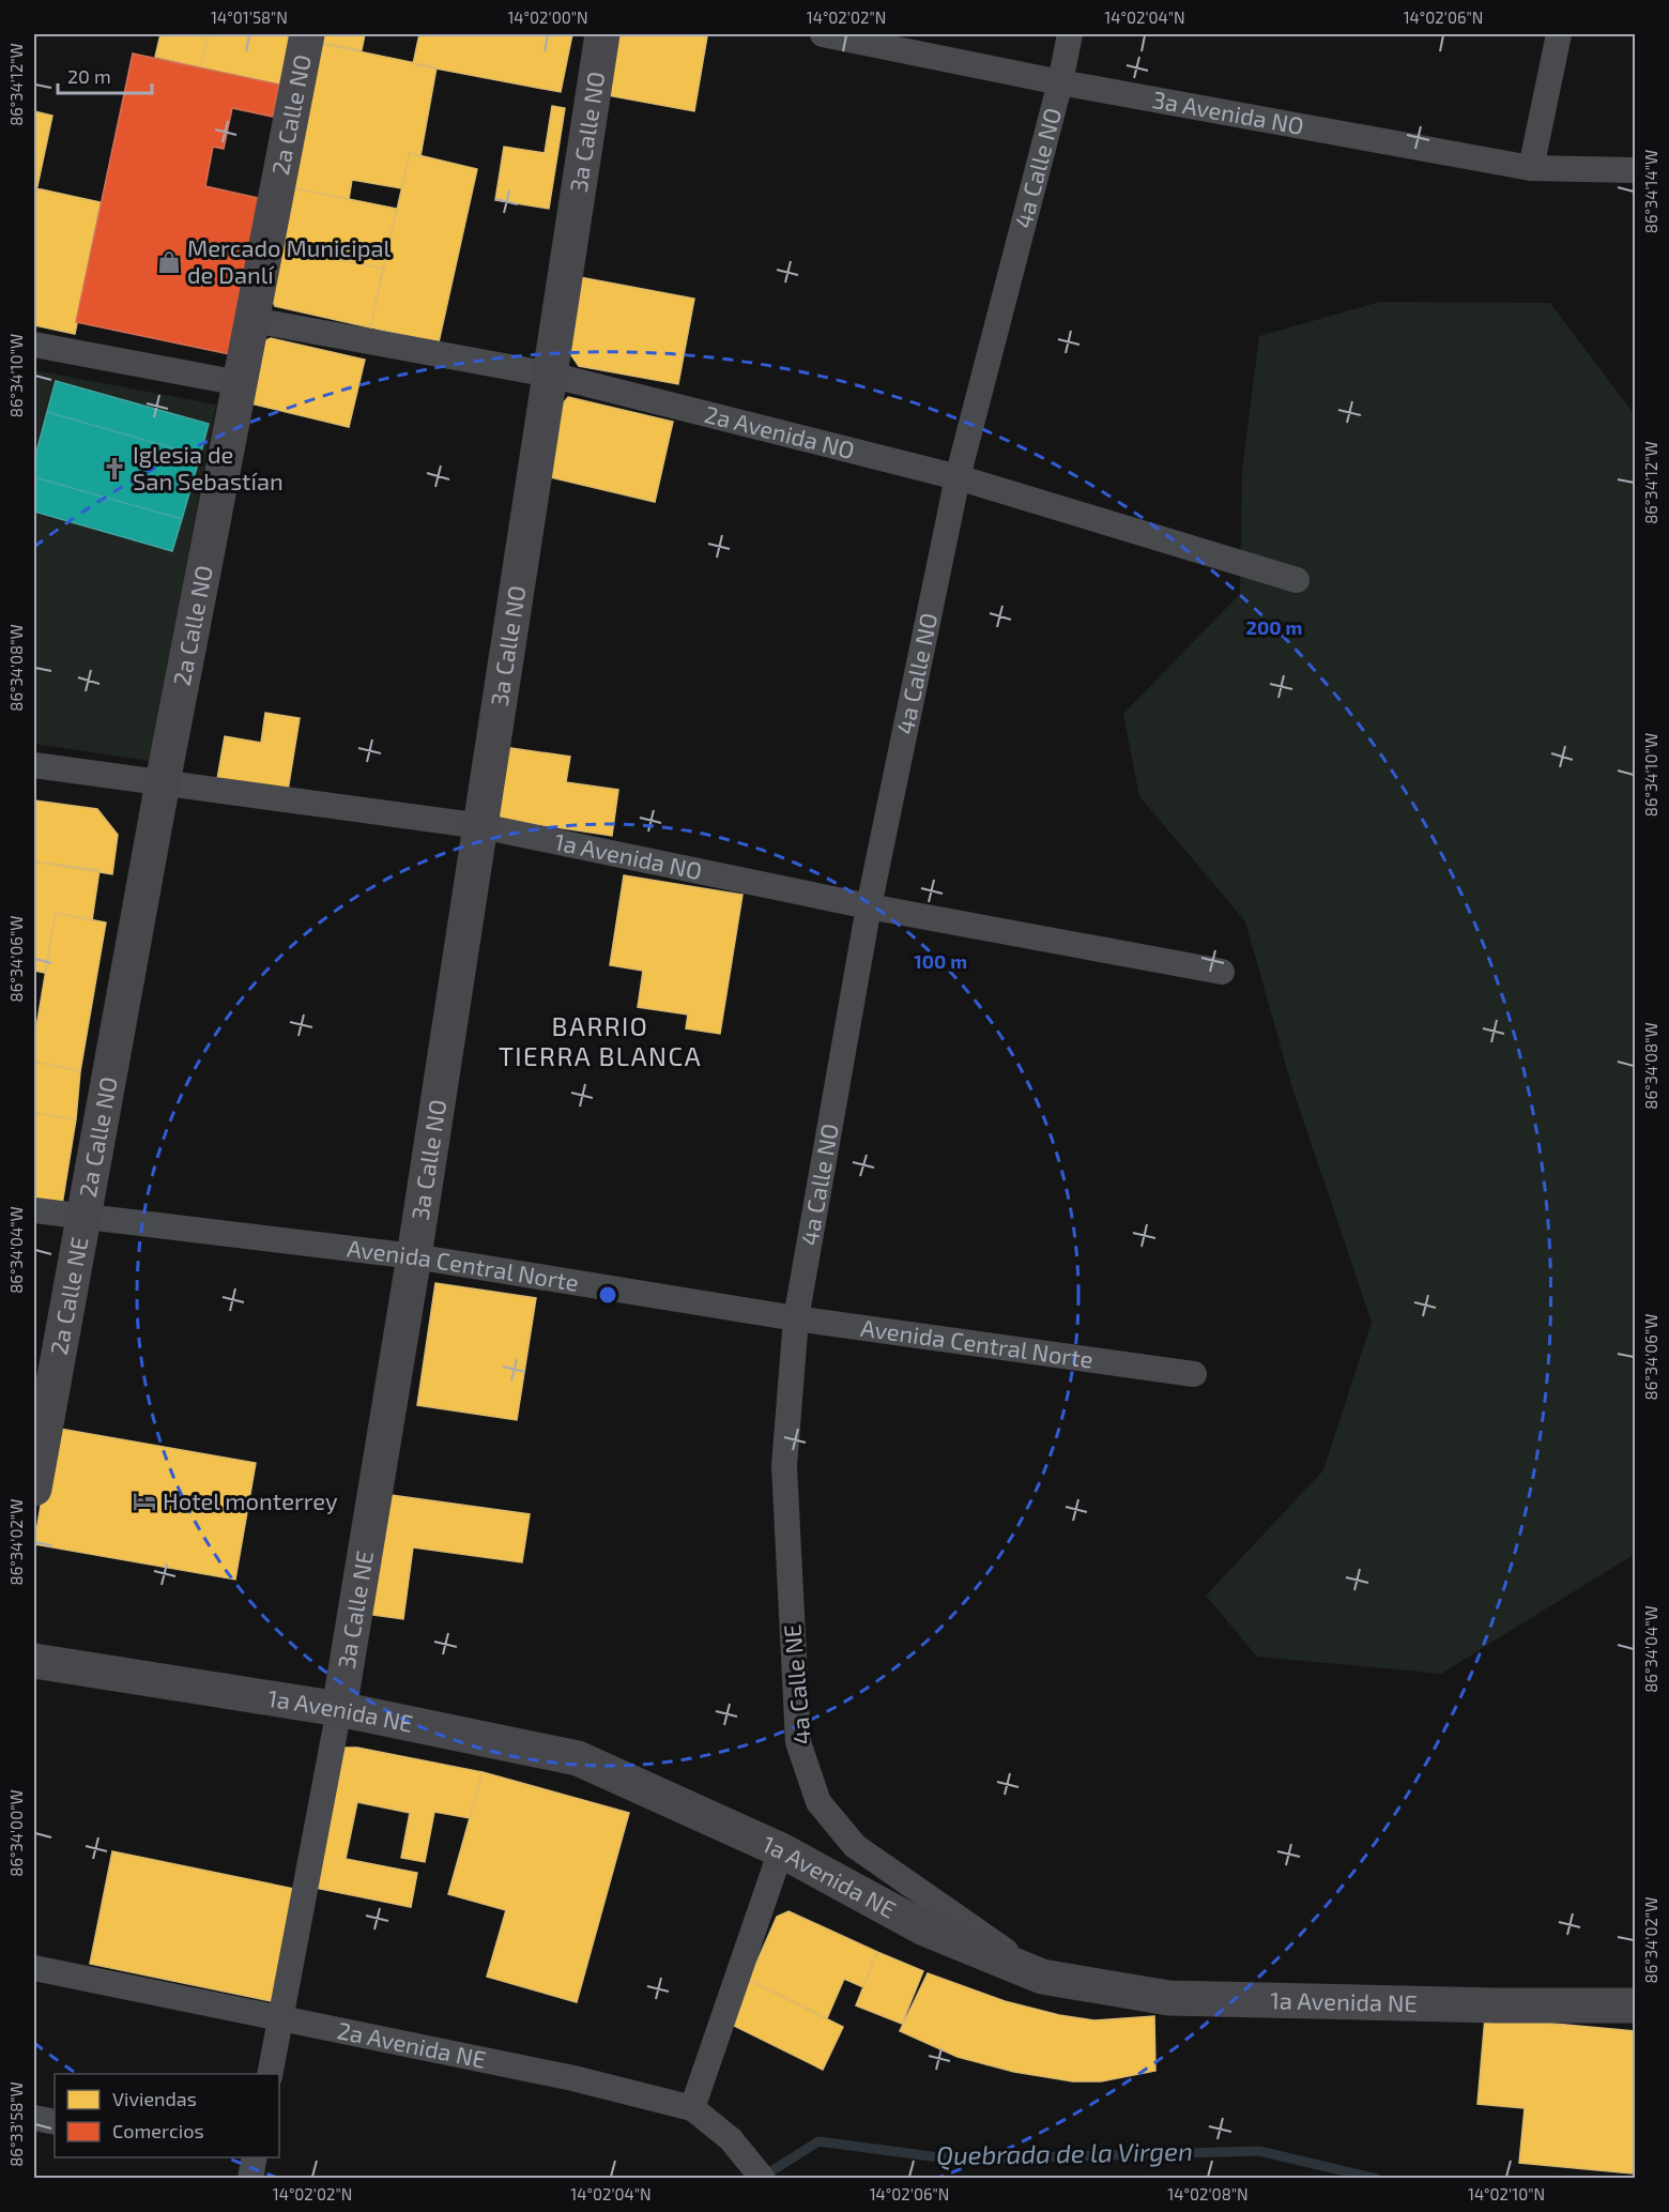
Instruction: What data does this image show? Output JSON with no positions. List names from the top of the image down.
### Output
{
  "streets": {
    "main road": [
      "2a Calle NO",
      "3a Calle NO",
      "2a Calle NE",
      "3a Calle NE",
      "1a Avenida NE"
    ],
    "street": [
      "3a Avenida NO",
      "4a Calle NO",
      "2a Avenida NO",
      "1a Avenida NO",
      "Avenida Central Norte",
      "4a Calle NE",
      "2a Avenida NE"
    ]
  },
  "crossings": [
    ["2a Calle NO", "2a Avenida NO"],
    ["2a Calle NO", "1a Avenida NO"],
    ["2a Calle NO", "Avenida Central Norte"],
    ["2a Calle NO", "2a Calle NE"],
    ["3a Avenida NO", "4a Calle NO"],
    ["3a Calle NO", "2a Avenida NO"],
    ["3a Calle NO", "1a Avenida NO"],
    ["3a Calle NO", "Avenida Central Norte"],
    ["3a Calle NO", "3a Calle NE"],
    ["4a Calle NO", "2a Avenida NO"],
    ["4a Calle NO", "1a Avenida NO"],
    ["4a Calle NO", "Avenida Central Norte"],
    ["4a Calle NO", "4a Calle NE"],
    ["Avenida Central Norte", "2a Calle NE"],
    ["Avenida Central Norte", "3a Calle NE"],
    ["Avenida Central Norte", "4a Calle NE"],
    ["3a Calle NE", "1a Avenida NE"],
    ["3a Calle NE", "2a Avenida NE"],
    ["4a Calle NE", "1a Avenida NE"]
  ],
  "districts": ["BARRIO TIERRA BLANCA"],
  "water": ["Quebrada de la Virgen"],
  "places": {
    "shop": ["Mercado Municipal de Danlí"],
    "church": ["Iglesia de San Sebastían"],
    "hotel": ["Hotel monterrey"]
  },
  "legend": ["Viviendas", "Comercios"],
  "scale_bar": "20 m",
  "coordinates": [
    "14°01'58\"N",
    "14°02'00\"N",
    "14°02'02\"N",
    "14°02'04\"N",
    "14°02'06\"N",
    "86°34'12\"W",
    "86°34'14\"W",
    "86°34'10\"W",
    "86°34'08\"W",
    "86°34'06\"W",
    "86°34'04\"W",
    "86°34'02\"W",
    "86°34'00\"W",
    "86°33'58\"W",
    "14°02'08\"N",
    "14°02'10\"N"
  ],
  "rings": ["200 m", "100 m"]
}
